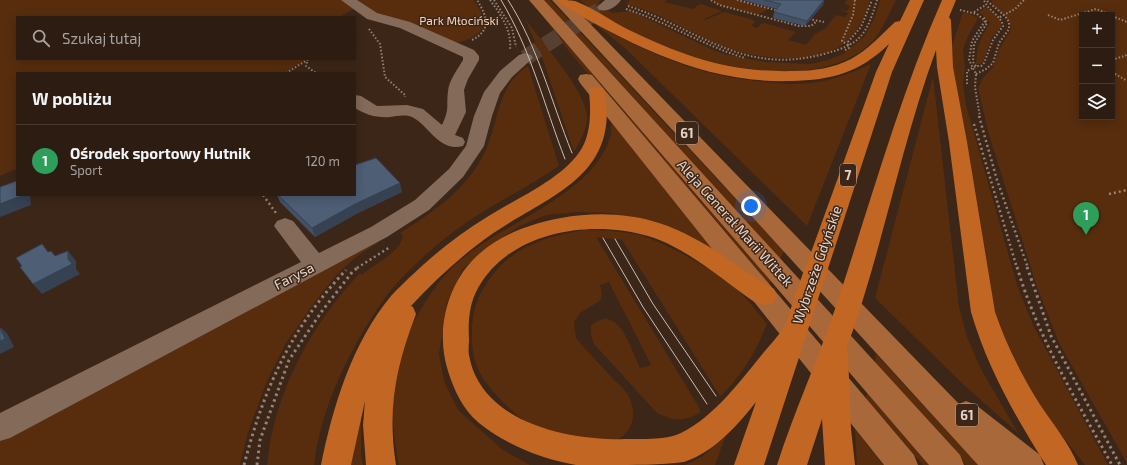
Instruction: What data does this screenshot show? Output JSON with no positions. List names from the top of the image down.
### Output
{
  "streets": {
    "highway": ["7", "Wybrzeże Gdyńskie"],
    "main road": ["61", "Aleja Generał Marii Wittek"],
    "street": ["Farysa"]
  },
  "crossings": [
    ["61", "Aleja Generał Marii Wittek"]
  ],
  "parks": ["Park Młociński"],
  "page": {
    "map_buttons": ["+", "−"],
    "search": "Szukaj tutaj",
    "heading": "W pobliżu",
    "list": [
      {
        "mark": "1",
        "name": "Ośrodek sportowy Hutnik",
        "note": "Sport",
        "value": "120 m"
      }
    ],
    "pins": "1"
  }
}
